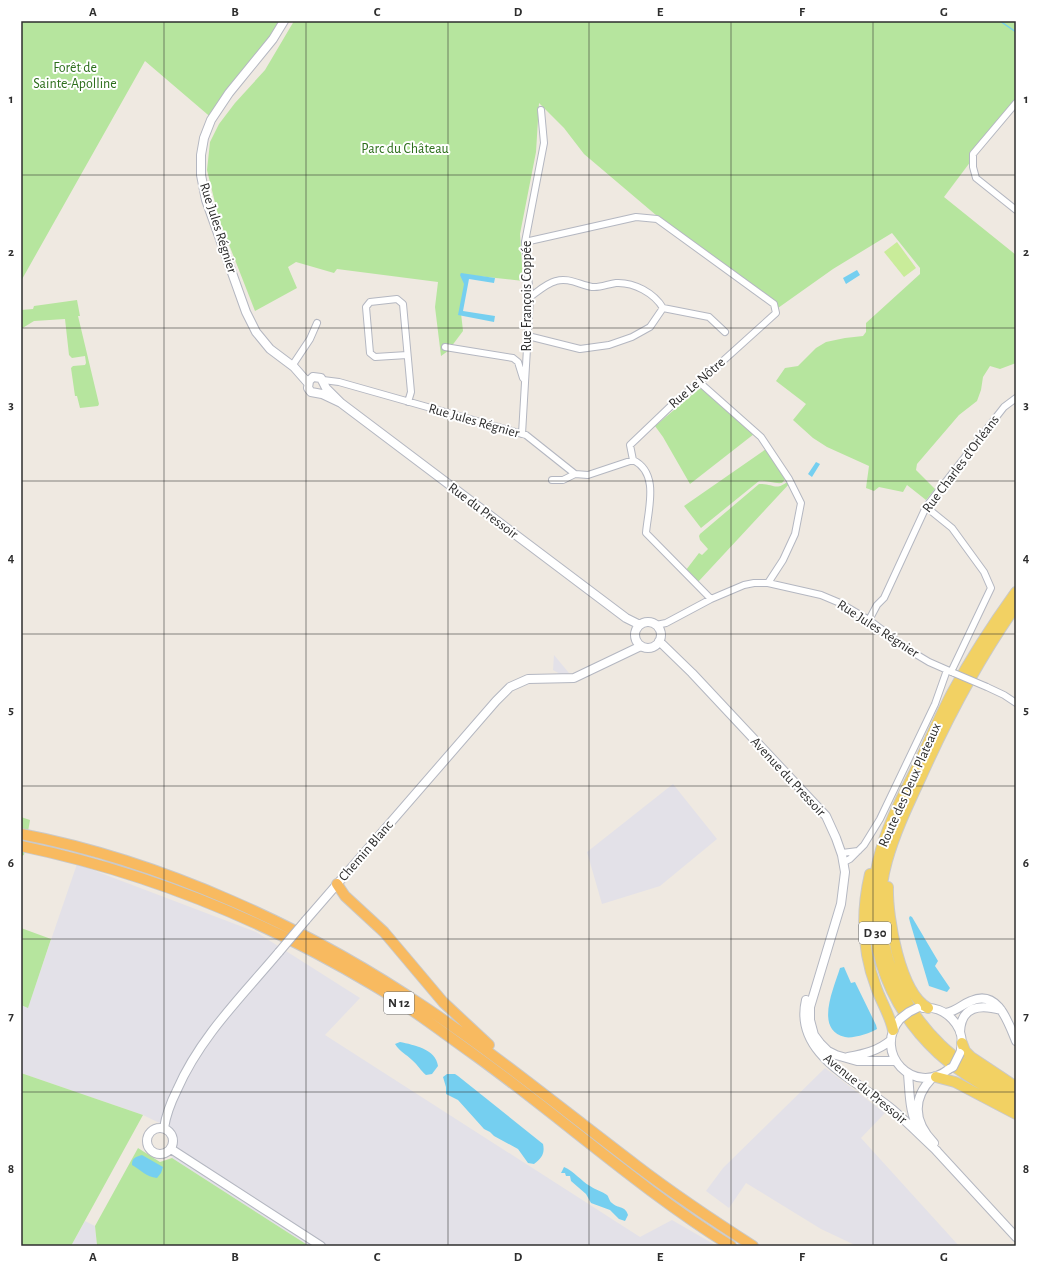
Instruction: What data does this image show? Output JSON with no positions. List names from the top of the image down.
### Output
{
  "streets": {
    "highway": ["N 12"],
    "main road": ["Route des Deux Plateaux", "D 30"],
    "street": [
      "Rue Jules Régnier",
      "Rue François Coppée",
      "Rue Le Nôtre",
      "Rue Charles d'Orléans",
      "Rue du Pressoir",
      "Avenue du Pressoir",
      "Chemin Blanc"
    ]
  },
  "crossings": [
    ["Rue Jules Régnier", "Rue François Coppée"],
    ["Rue Jules Régnier", "Rue Charles d'Orléans"],
    ["Rue Jules Régnier", "Rue du Pressoir"],
    ["Rue Jules Régnier", "Avenue du Pressoir"],
    ["Rue Jules Régnier", "Chemin Blanc"],
    ["Rue François Coppée", "Rue Le Nôtre"],
    ["Rue du Pressoir", "Avenue du Pressoir"],
    ["Rue du Pressoir", "Chemin Blanc"],
    ["Avenue du Pressoir", "Chemin Blanc"]
  ],
  "parks": ["Forêt de Sainte-Apolline", "Parc du Château"],
  "grid": {
    "columns": [
      "A",
      "B",
      "C",
      "D",
      "E",
      "F",
      "G"
    ],
    "rows": [
      "1",
      "2",
      "3",
      "4",
      "5",
      "6",
      "7",
      "8"
    ]
  }
}
